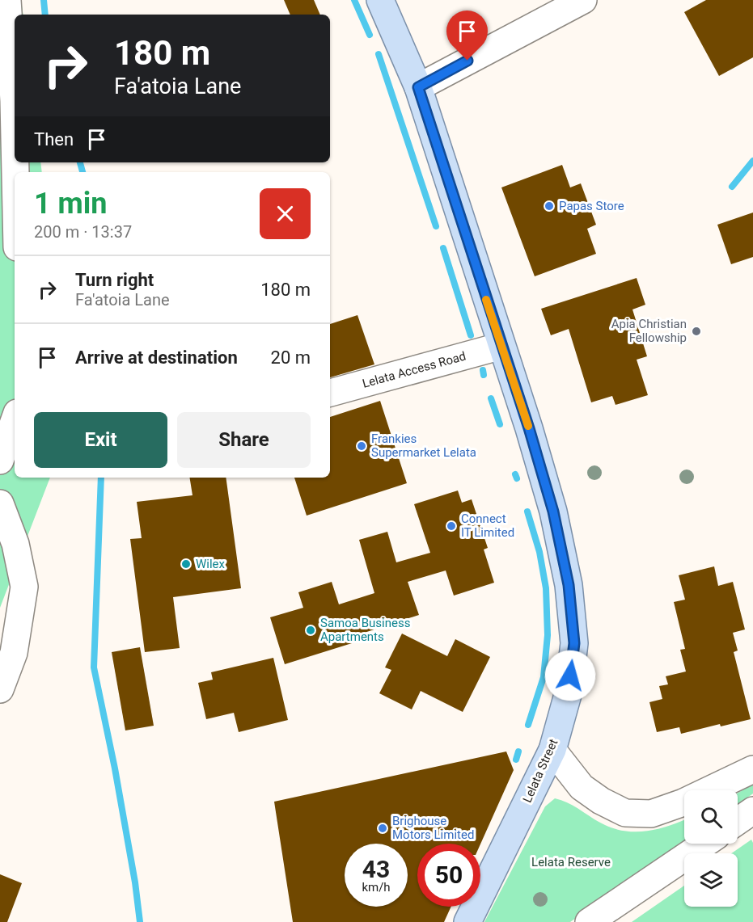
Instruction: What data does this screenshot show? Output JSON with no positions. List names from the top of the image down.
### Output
{
  "streets": {
    "main road": ["Lelata Street"],
    "street": ["Lelata Access Road"]
  },
  "crossings": [
    ["Lelata Access Road", "Lelata Street"]
  ],
  "parks": ["Lelata Reserve"],
  "places": [
    "Papas Store",
    "Apia Christian Fellowship",
    "Frankies Supermarket Lelata",
    "Connect IT Limited",
    "Wilex",
    "Samoa Business Apartments",
    "Brighouse Motors Limited"
  ],
  "page": {
    "turn": ["180 m", "Fa'atoia Lane"],
    "then": "Then",
    "heading": ["1 min", "200 m · 13:37"],
    "list": [
      {
        "name": "Turn right",
        "note": "Fa'atoia Lane",
        "value": "180 m"
      },
      {
        "name": "Arrive at destination",
        "value": "20 m"
      }
    ],
    "buttons": ["Exit", "Share"],
    "speed": "43 km/h",
    "limit": "50"
  }
}
